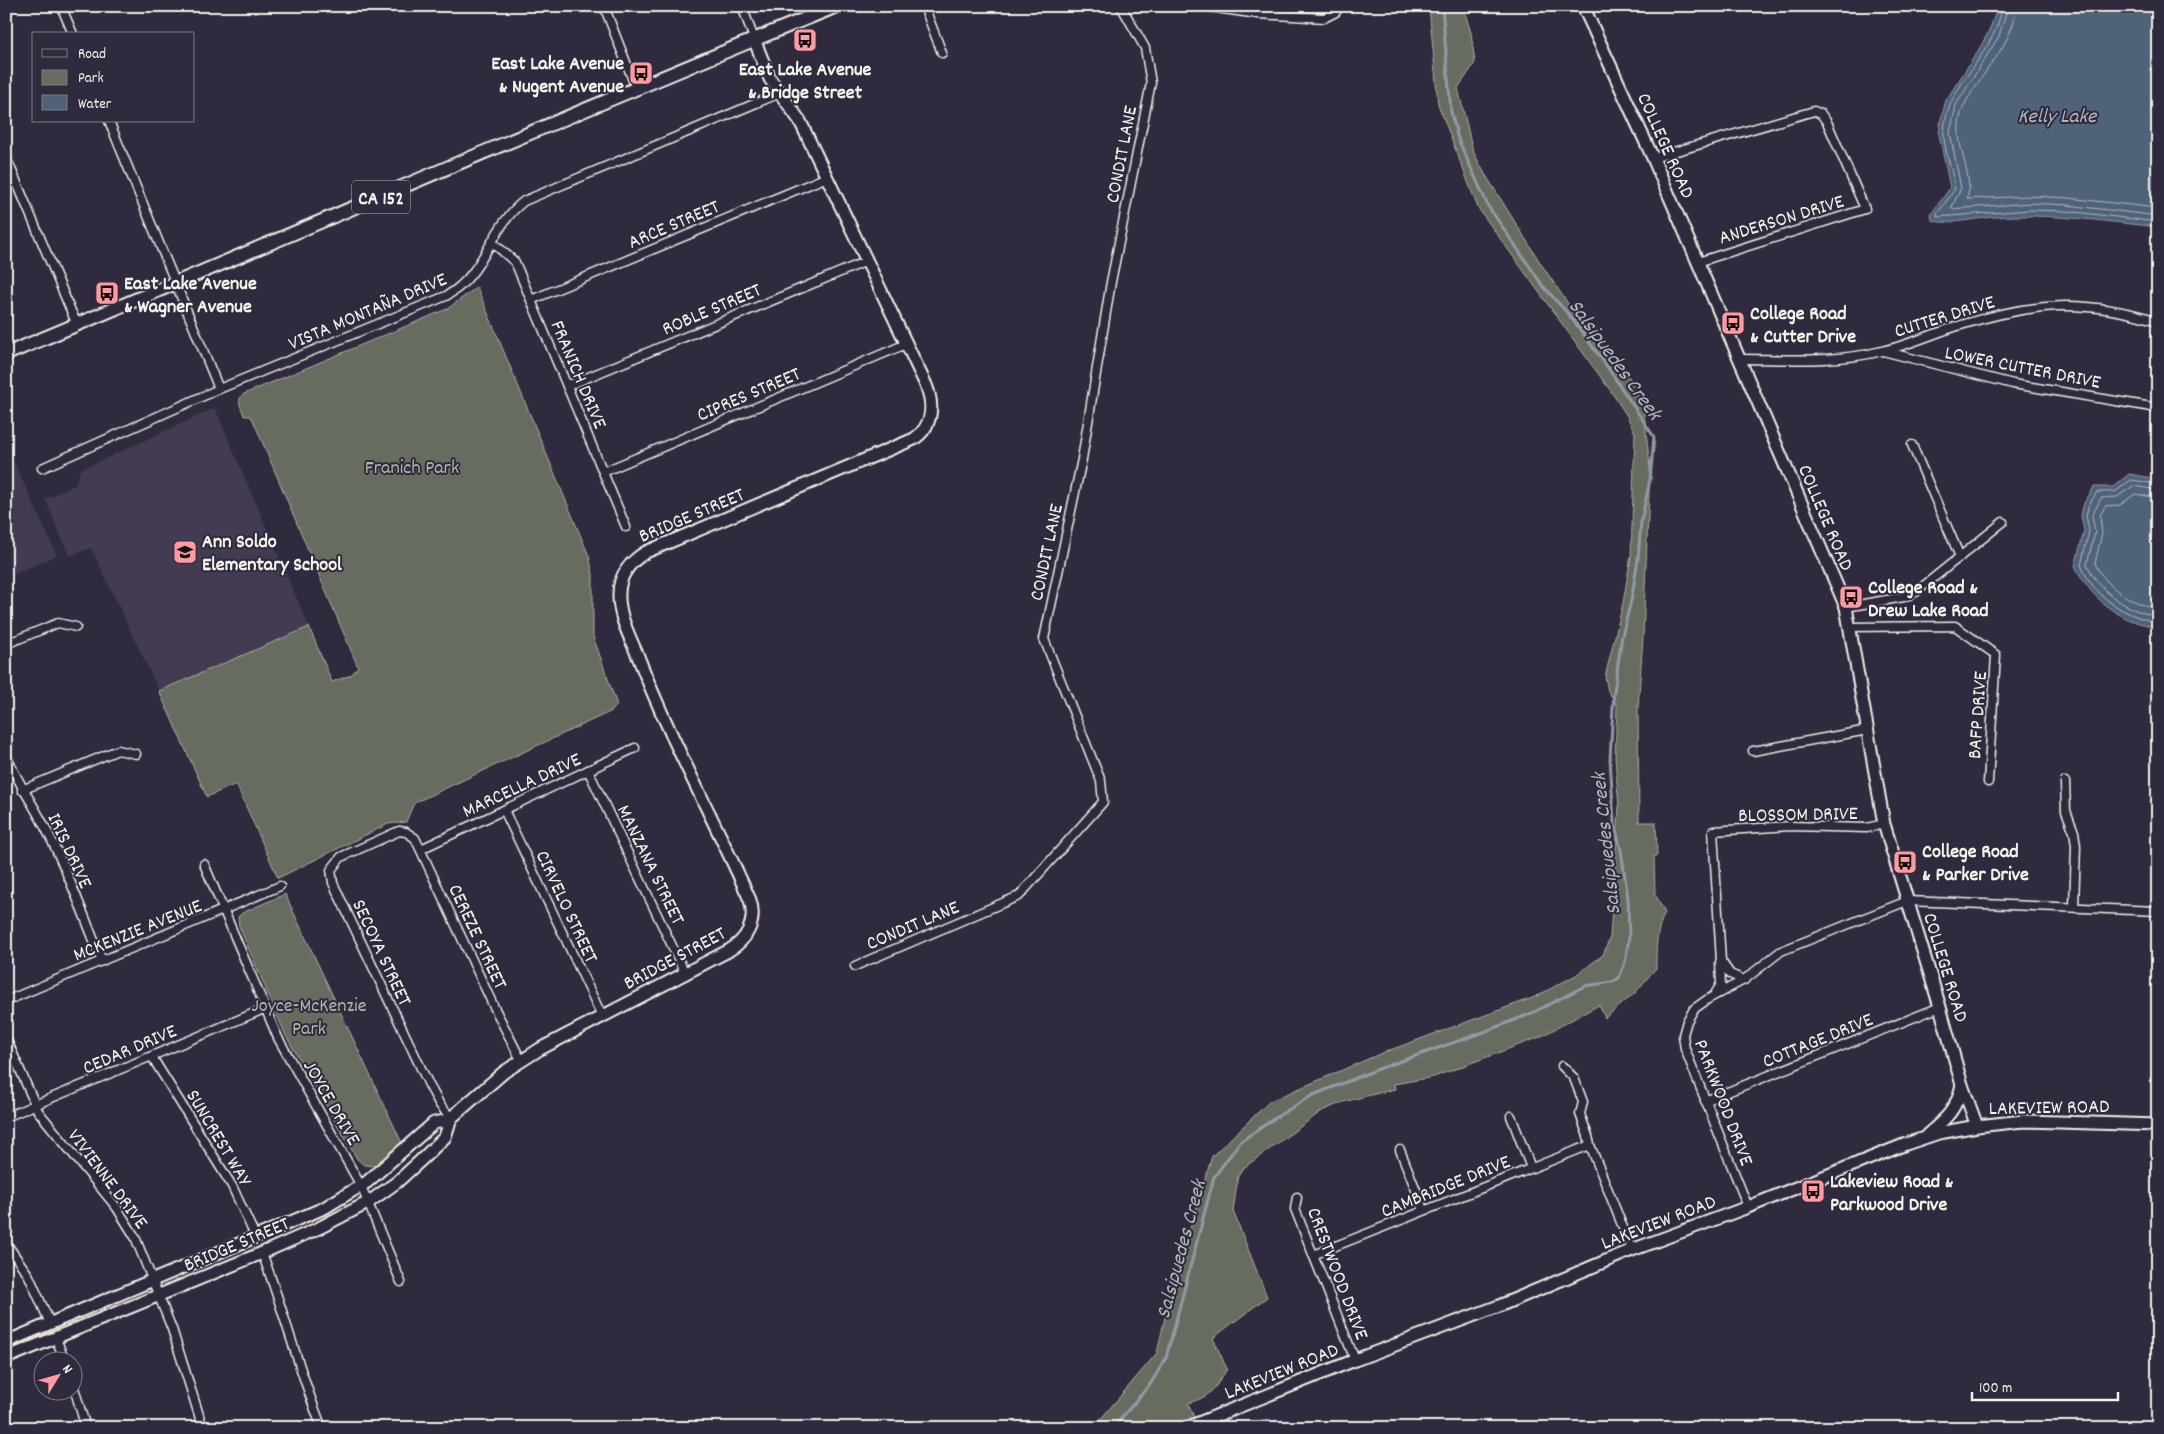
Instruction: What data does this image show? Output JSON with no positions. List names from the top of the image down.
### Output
{
  "streets": {
    "main road": ["CA 152"],
    "street": [
      "COLLEGE ROAD",
      "CONDIT LANE",
      "ANDERSON DRIVE",
      "ARCE STREET",
      "ROBLE STREET",
      "VISTA MONTAÑA DRIVE",
      "CUTTER DRIVE",
      "LOWER CUTTER DRIVE",
      "FRANICH DRIVE",
      "CIPRES STREET",
      "BRIDGE STREET",
      "BAFP DRIVE",
      "MARCELLA DRIVE",
      "BLOSSOM DRIVE",
      "IRIS DRIVE",
      "MANZANA STREET",
      "CIRVELO STREET",
      "MCKENZIE AVENUE",
      "CEREZE STREET",
      "SECOYA STREET",
      "COTTAGE DRIVE",
      "CEDAR DRIVE",
      "JOYCE DRIVE",
      "PARKWOOD DRIVE",
      "LAKEVIEW ROAD",
      "SUNCREST WAY",
      "VIVIENNE DRIVE",
      "CAMBRIDGE DRIVE",
      "CRESTWOOD DRIVE"
    ]
  },
  "crossings": [
    ["COLLEGE ROAD", "ANDERSON DRIVE"],
    ["COLLEGE ROAD", "CUTTER DRIVE"],
    ["COLLEGE ROAD", "BAFP DRIVE"],
    ["COLLEGE ROAD", "BLOSSOM DRIVE"],
    ["COLLEGE ROAD", "COTTAGE DRIVE"],
    ["COLLEGE ROAD", "PARKWOOD DRIVE"],
    ["COLLEGE ROAD", "LAKEVIEW ROAD"],
    ["CA 152", "BRIDGE STREET"],
    ["ARCE STREET", "FRANICH DRIVE"],
    ["ARCE STREET", "BRIDGE STREET"],
    ["ROBLE STREET", "FRANICH DRIVE"],
    ["ROBLE STREET", "BRIDGE STREET"],
    ["VISTA MONTAÑA DRIVE", "FRANICH DRIVE"],
    ["VISTA MONTAÑA DRIVE", "BRIDGE STREET"],
    ["CUTTER DRIVE", "LOWER CUTTER DRIVE"],
    ["FRANICH DRIVE", "CIPRES STREET"],
    ["CIPRES STREET", "BRIDGE STREET"],
    ["BRIDGE STREET", "MANZANA STREET"],
    ["BRIDGE STREET", "CIRVELO STREET"],
    ["BRIDGE STREET", "CEREZE STREET"],
    ["BRIDGE STREET", "SECOYA STREET"],
    ["BRIDGE STREET", "JOYCE DRIVE"],
    ["BRIDGE STREET", "SUNCREST WAY"],
    ["BRIDGE STREET", "VIVIENNE DRIVE"],
    ["MARCELLA DRIVE", "MANZANA STREET"],
    ["MARCELLA DRIVE", "CIRVELO STREET"],
    ["MARCELLA DRIVE", "CEREZE STREET"],
    ["IRIS DRIVE", "MCKENZIE AVENUE"],
    ["MCKENZIE AVENUE", "JOYCE DRIVE"],
    ["CEREZE STREET", "SECOYA STREET"],
    ["COTTAGE DRIVE", "PARKWOOD DRIVE"],
    ["CEDAR DRIVE", "JOYCE DRIVE"],
    ["CEDAR DRIVE", "SUNCREST WAY"],
    ["CEDAR DRIVE", "VIVIENNE DRIVE"],
    ["PARKWOOD DRIVE", "LAKEVIEW ROAD"],
    ["LAKEVIEW ROAD", "CRESTWOOD DRIVE"],
    ["CAMBRIDGE DRIVE", "CRESTWOOD DRIVE"]
  ],
  "water": ["Kelly Lake", "Salsipuedes Creek"],
  "parks": ["Franich Park", "Joyce-McKenzie Park"],
  "places": {
    "bus stop": [
      "East Lake Avenue & Bridge Street",
      "East Lake Avenue & Nugent Avenue",
      "East Lake Avenue & Wagner Avenue",
      "College Road & Cutter Drive",
      "College Road & Drew Lake Road",
      "College Road & Parker Drive",
      "Lakeview Road & Parkwood Drive"
    ],
    "school or university": ["Ann Soldo Elementary School"]
  },
  "legend": ["Road", "Park", "Water"],
  "scale_bar": "100 m",
  "north": "top right"
}
